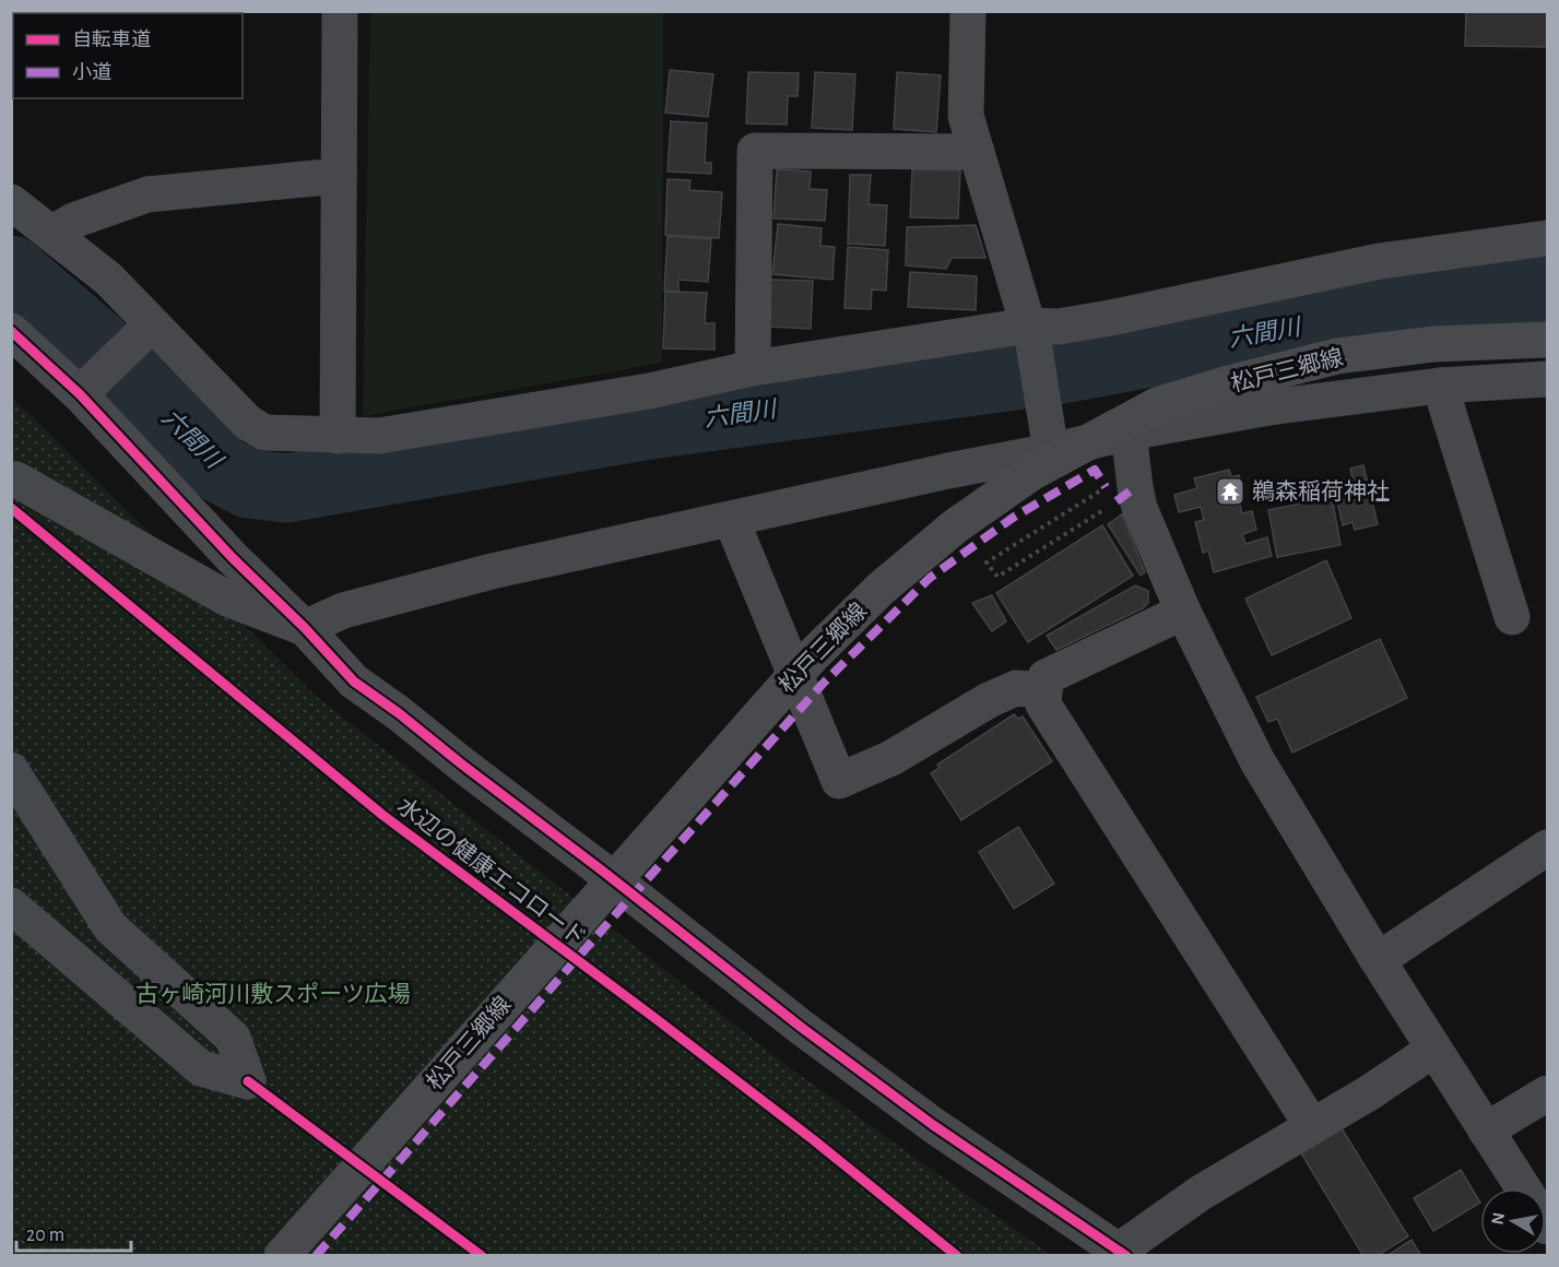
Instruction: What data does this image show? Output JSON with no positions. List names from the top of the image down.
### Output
{
  "streets": {
    "main road": ["松戸三郷線"],
    "cycle path": ["水辺の健康エコロード"]
  },
  "water": ["六間川"],
  "parks": ["古ヶ崎河川敷スポーツ広場"],
  "places": {
    "temple": ["鵜森稲荷神社"]
  },
  "legend": ["自転車道", "小道"],
  "scale_bar": "20 m",
  "north": "left"
}
